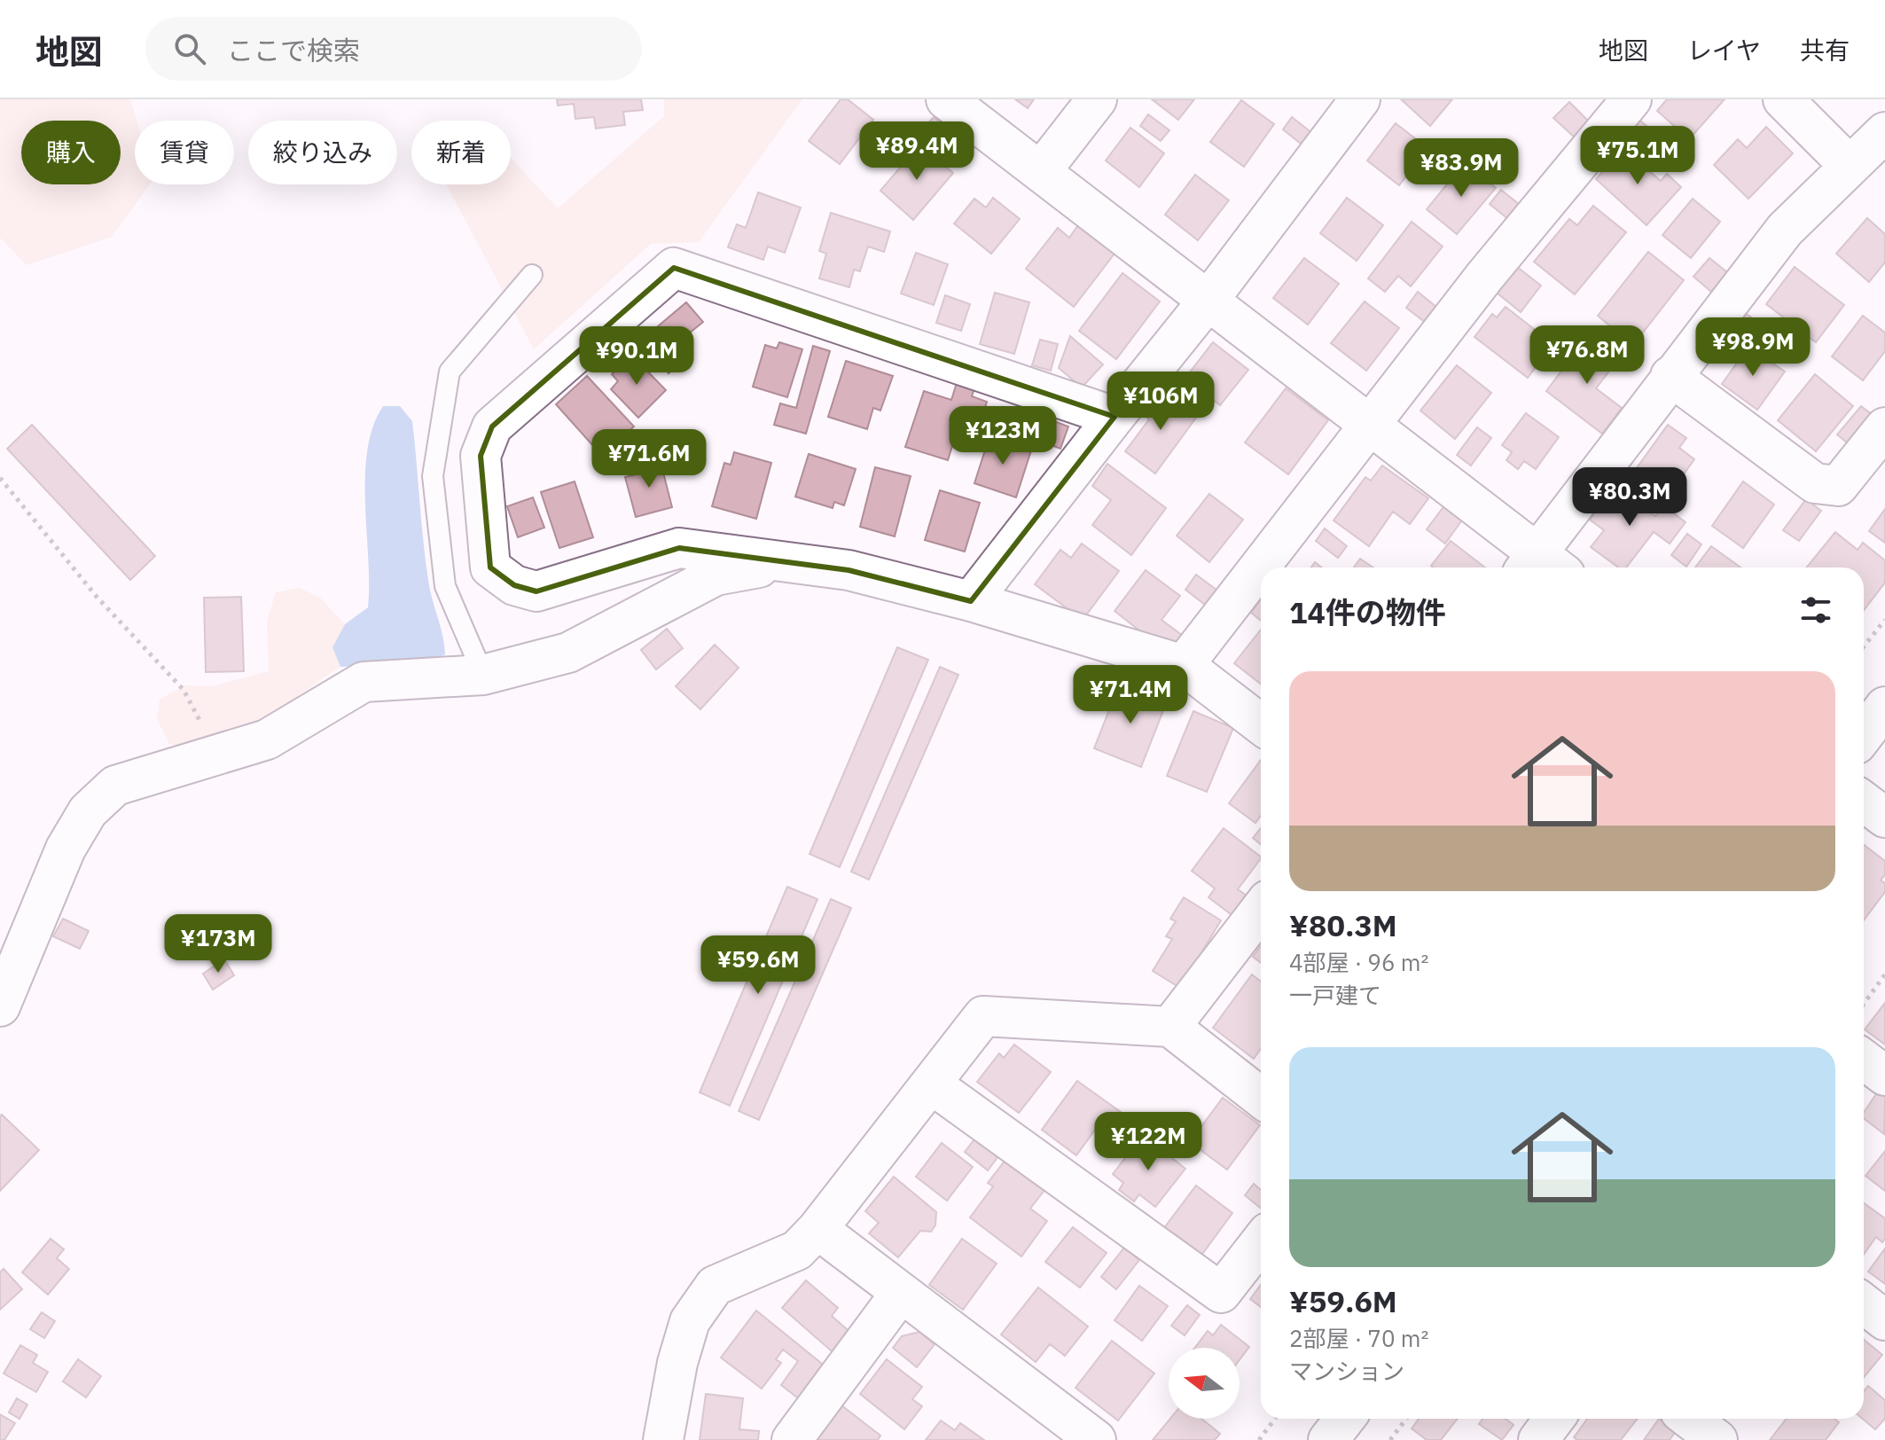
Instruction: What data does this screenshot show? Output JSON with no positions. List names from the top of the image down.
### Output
{
  "north": "left",
  "page": {
    "header": "地図",
    "search": "ここで検索",
    "nav": ["地図", "レイヤ", "共有"],
    "chip": [
      "購入",
      "賃貸",
      "絞り込み",
      "新着"
    ],
    "price": [
      "¥89.4M",
      "¥75.1M",
      "¥83.9M",
      "¥98.9M",
      "¥76.8M",
      "¥90.1M",
      "¥106M",
      "¥123M",
      "¥71.6M",
      "¥80.3M",
      "¥71.4M",
      "¥173M",
      "¥59.6M",
      "¥122M"
    ],
    "heading": "14件の物件",
    "list": [
      {
        "name": "¥80.3M",
        "note": "4部屋 · 96 m² · 一戸建て"
      },
      {
        "name": "¥59.6M",
        "note": "2部屋 · 70 m² · マンション"
      }
    ]
  }
}
